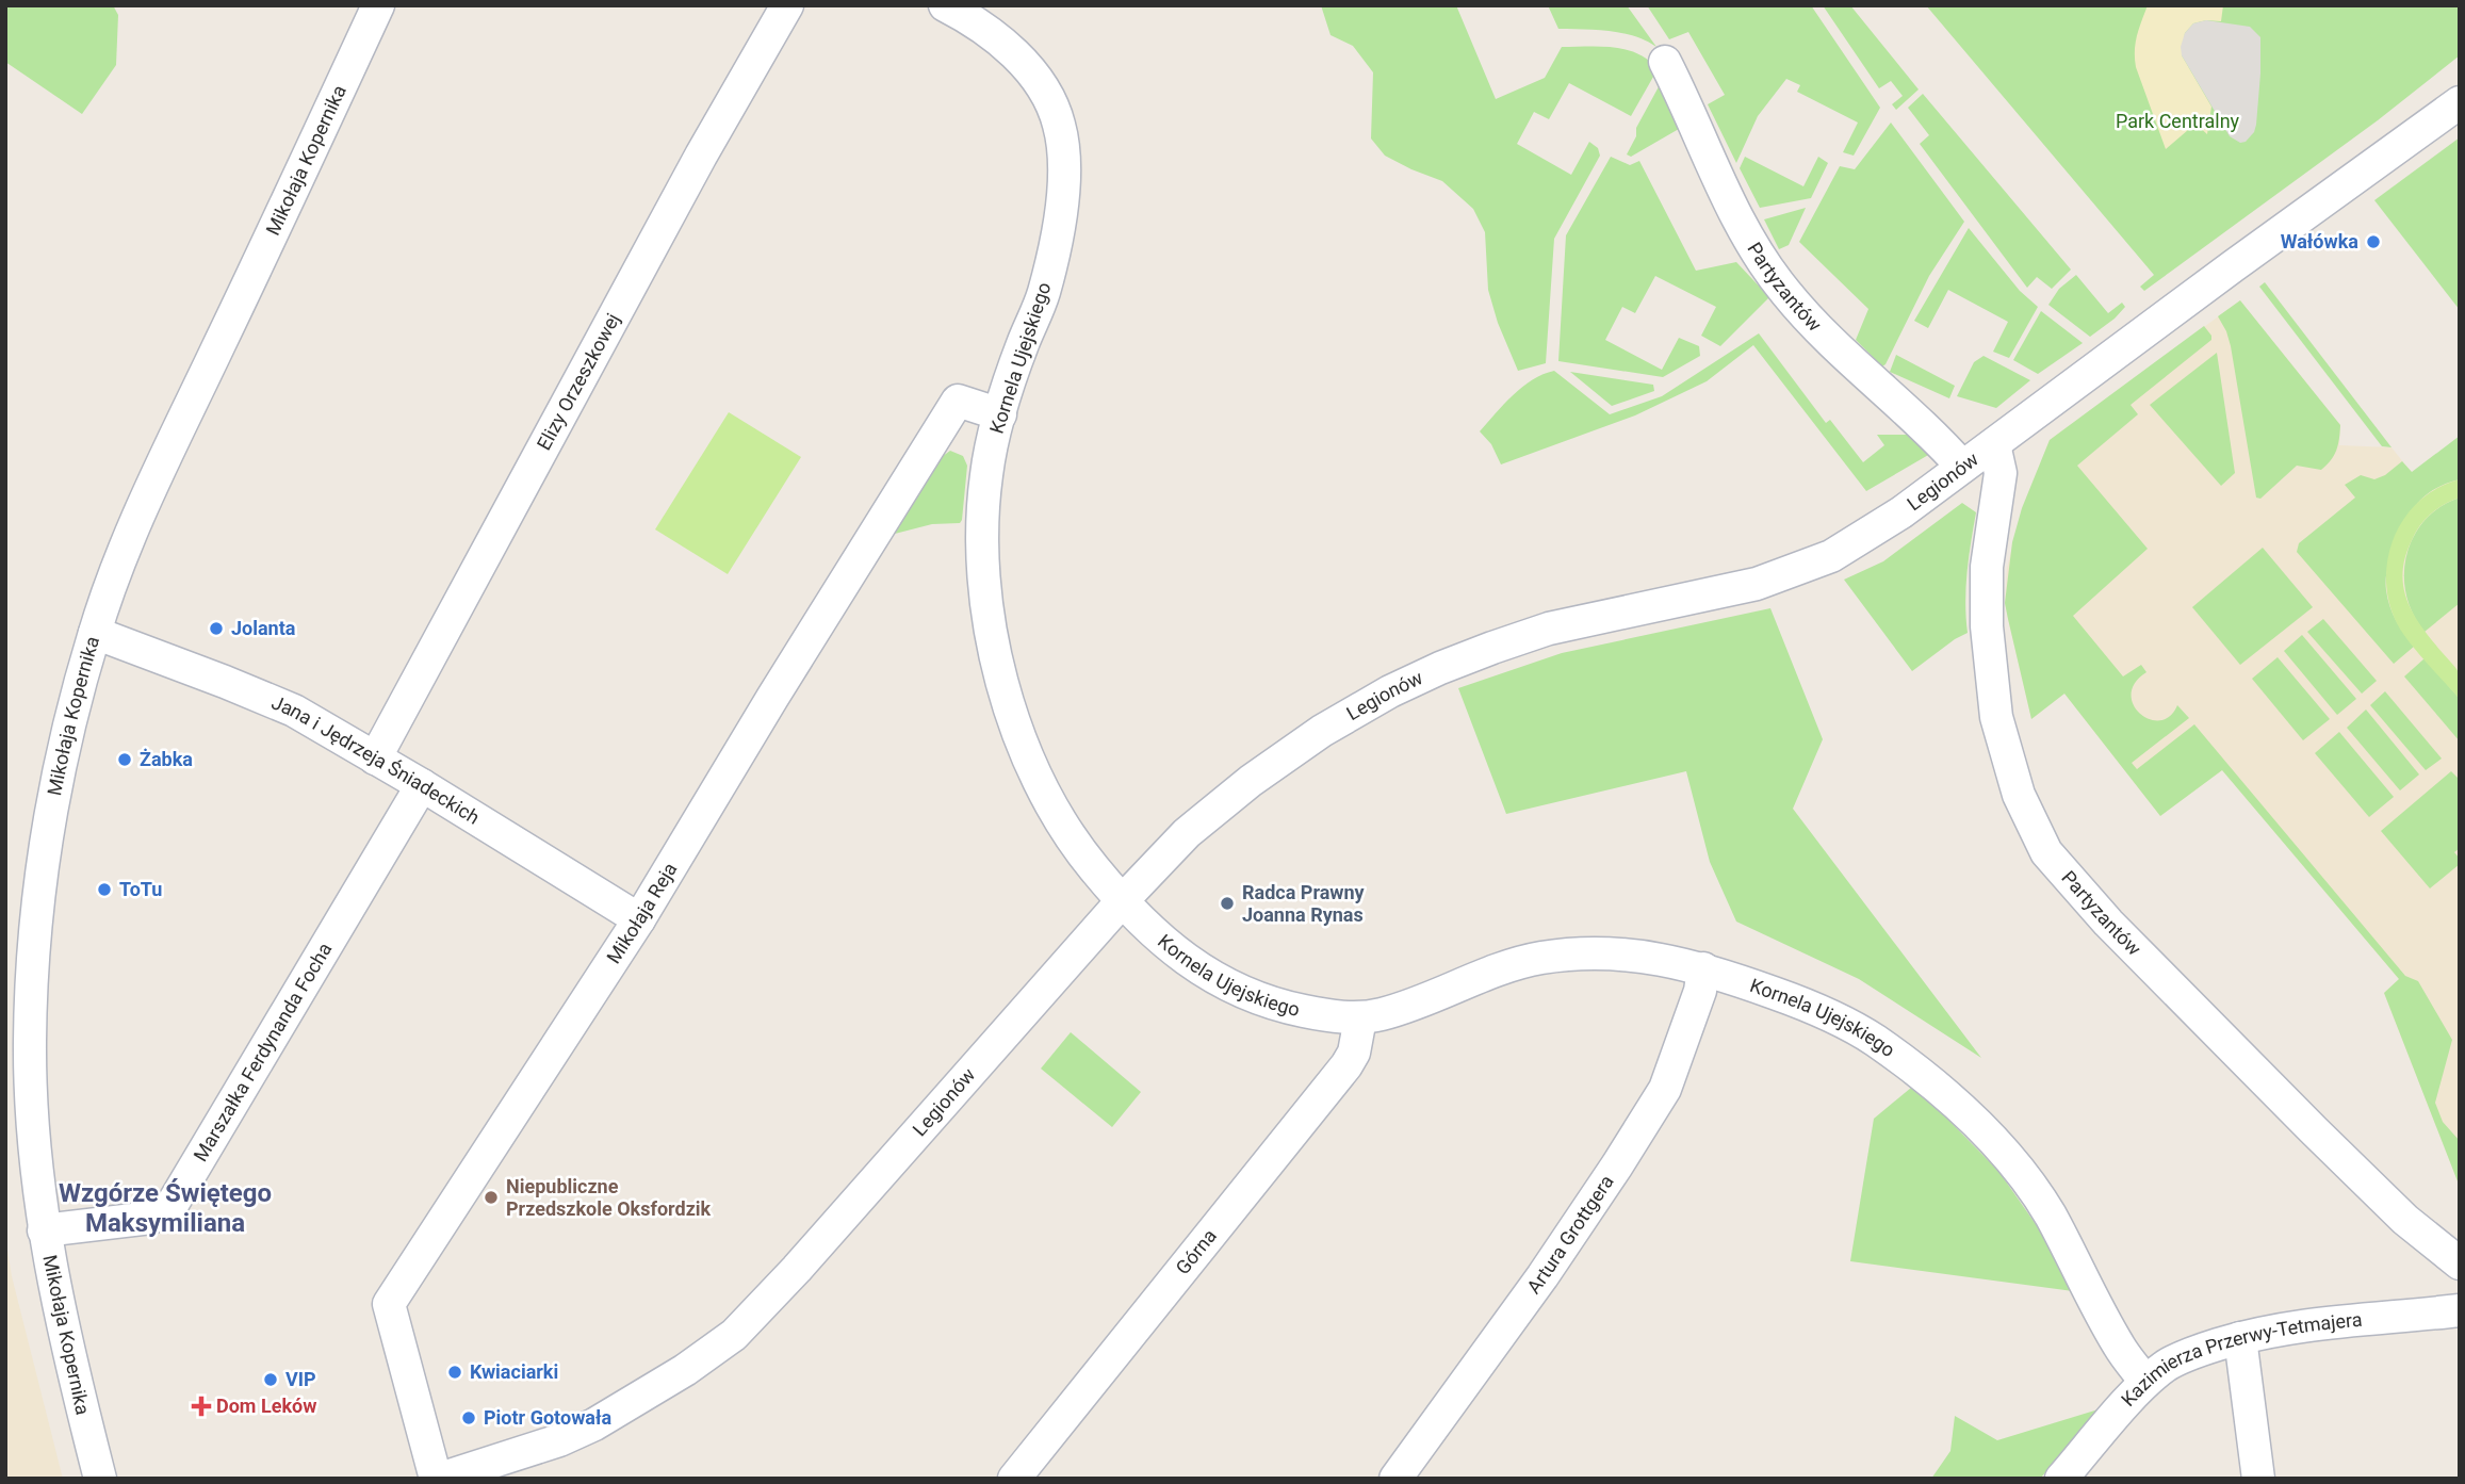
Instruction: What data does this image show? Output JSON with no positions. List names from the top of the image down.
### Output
{
  "streets": {
    "street": [
      "Mikołaja Kopernika",
      "Partyzantów",
      "Kornela Ujejskiego",
      "Elizy Orzeszkowej",
      "Legionów",
      "Jana i Jędrzeja Śniadeckich",
      "Mikołaja Reja",
      "Marszałka Ferdynanda Focha",
      "Artura Grottgera",
      "Górna",
      "Kazimierza Przerwy-Tetmajera"
    ]
  },
  "crossings": [
    ["Mikołaja Kopernika", "Jana i Jędrzeja Śniadeckich"],
    ["Mikołaja Kopernika", "Marszałka Ferdynanda Focha"],
    ["Partyzantów", "Legionów"],
    ["Kornela Ujejskiego", "Legionów"],
    ["Kornela Ujejskiego", "Mikołaja Reja"],
    ["Kornela Ujejskiego", "Artura Grottgera"],
    ["Kornela Ujejskiego", "Górna"],
    ["Kornela Ujejskiego", "Kazimierza Przerwy-Tetmajera"],
    ["Elizy Orzeszkowej", "Jana i Jędrzeja Śniadeckich"],
    ["Legionów", "Mikołaja Reja"],
    ["Jana i Jędrzeja Śniadeckich", "Mikołaja Reja"],
    ["Jana i Jędrzeja Śniadeckich", "Marszałka Ferdynanda Focha"]
  ],
  "districts": ["Wzgórze Świętego Maksymiliana"],
  "parks": ["Park Centralny"],
  "places": {
    "other": [
      "Wałówka",
      "Jolanta",
      "Żabka",
      "ToTu",
      "Radca Prawny Joanna Rynas",
      "Niepubliczne Przedszkole Oksfordzik",
      "Kwiaciarki",
      "VIP",
      "Piotr Gotowała"
    ],
    "health": ["Dom Leków"]
  }
}
